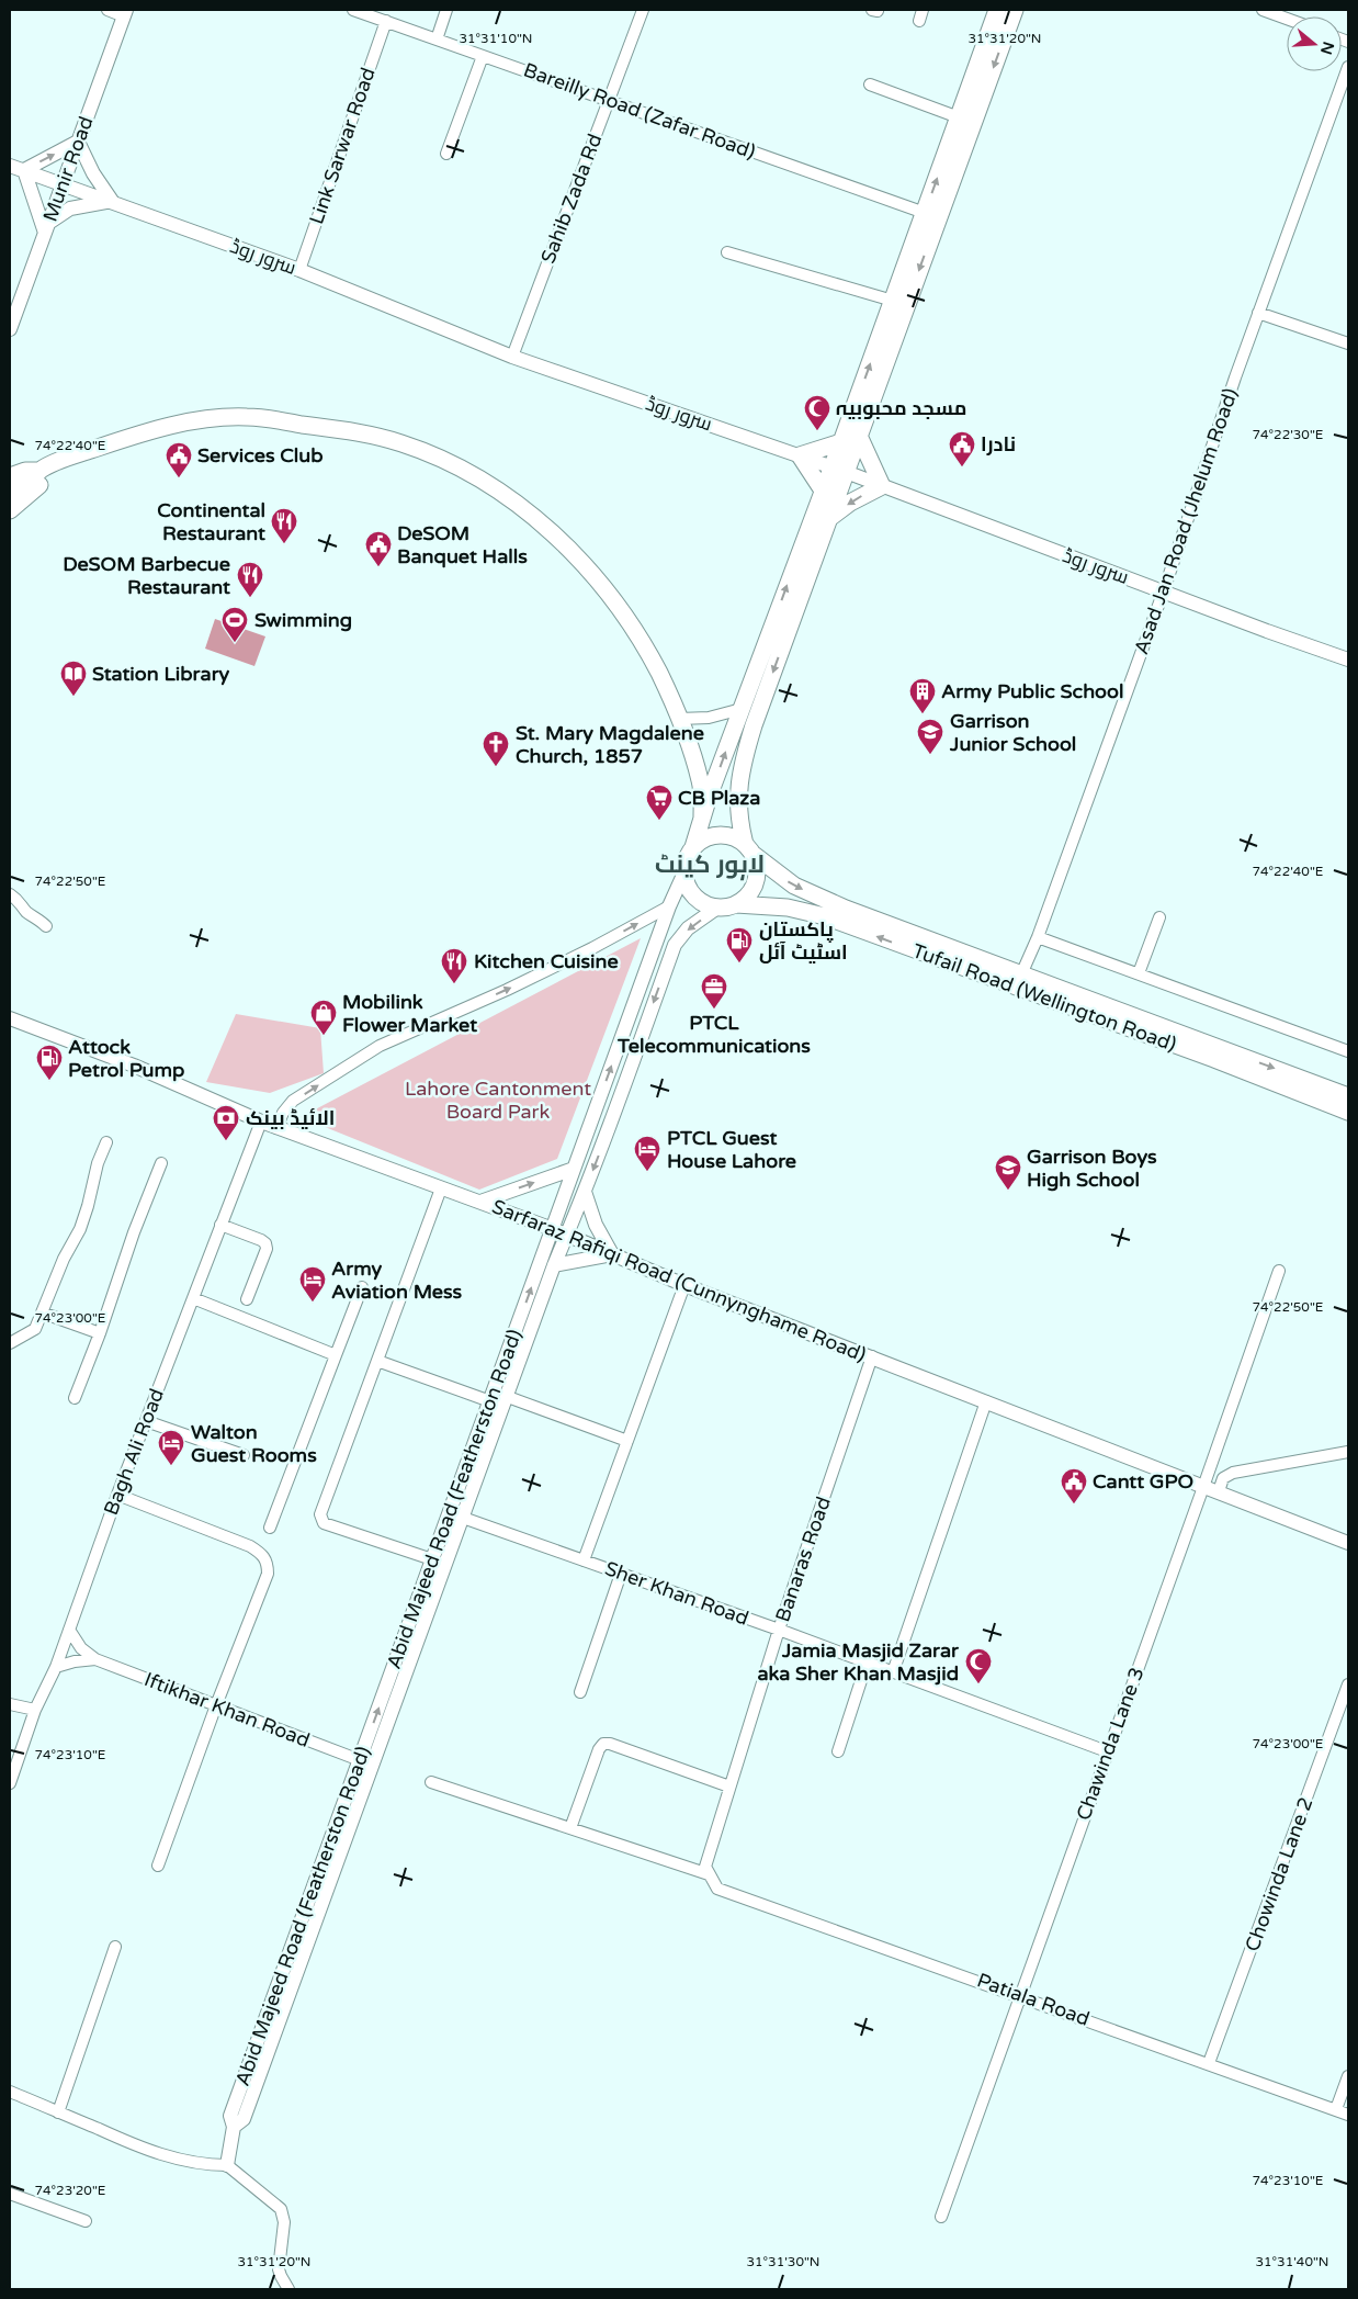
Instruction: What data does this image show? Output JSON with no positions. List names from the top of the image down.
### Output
{
  "streets": {
    "main road": ["Tufail Road (Wellington Road)"],
    "street": [
      "Bareilly Road (Zafar Road)",
      "Link Sarwar Road",
      "Munir Road",
      "Sahib Zada Rd",
      "سرور روڈ",
      "Asad Jan Road (Jhelum Road)",
      "Sarfaraz Rafiqi Road (Cunnynghame Road)",
      "Bagh Ali Road",
      "Abid Majeed Road (Featherston Road)",
      "Banaras Road",
      "Sher Khan Road",
      "Iftikhar Khan Road",
      "Chawinda Lane 3",
      "Chowinda Lane 2",
      "Patiala Road"
    ]
  },
  "crossings": [
    ["Bareilly Road (Zafar Road)", "Link Sarwar Road"],
    ["Bareilly Road (Zafar Road)", "Sahib Zada Rd"],
    ["Link Sarwar Road", "سرور روڈ"],
    ["Munir Road", "سرور روڈ"],
    ["Sahib Zada Rd", "سرور روڈ"],
    ["سرور روڈ", "Asad Jan Road (Jhelum Road)"],
    ["Asad Jan Road (Jhelum Road)", "Tufail Road (Wellington Road)"],
    ["Tufail Road (Wellington Road)", "Abid Majeed Road (Featherston Road)"],
    ["Sarfaraz Rafiqi Road (Cunnynghame Road)", "Bagh Ali Road"],
    ["Sarfaraz Rafiqi Road (Cunnynghame Road)", "Abid Majeed Road (Featherston Road)"],
    ["Sarfaraz Rafiqi Road (Cunnynghame Road)", "Banaras Road"],
    ["Sarfaraz Rafiqi Road (Cunnynghame Road)", "Chawinda Lane 3"],
    ["Bagh Ali Road", "Iftikhar Khan Road"],
    ["Abid Majeed Road (Featherston Road)", "Sher Khan Road"],
    ["Abid Majeed Road (Featherston Road)", "Iftikhar Khan Road"],
    ["Banaras Road", "Sher Khan Road"],
    ["Banaras Road", "Patiala Road"],
    ["Sher Khan Road", "Chawinda Lane 3"],
    ["Chawinda Lane 3", "Patiala Road"],
    ["Chowinda Lane 2", "Patiala Road"]
  ],
  "districts": ["لاہور کینٹ"],
  "parks": ["Lahore Cantonment Board Park"],
  "places": {
    "mosque": ["مسجد محبوبیہ", "Jamia Masjid Zarar aka Sher Khan Masjid"],
    "public building": [
      "نادرا",
      "Services Club",
      "DeSOM Banquet Halls",
      "Cantt GPO"
    ],
    "restaurant": ["Continental Restaurant", "DeSOM Barbecue Restaurant", "Kitchen Cuisine"],
    "sports": ["Swimming"],
    "library": ["Station Library"],
    "building": ["Army Public School"],
    "school or university": ["Garrison Junior School", "Garrison Boys High School"],
    "church": ["St. Mary Magdalene Church, 1857"],
    "supermarket": ["CB Plaza"],
    "fuel station": ["پاکستان اسٹیٹ آئل", "Attock Petrol Pump"],
    "office": ["PTCL Telecommunications"],
    "shop": ["Mobilink Flower Market"],
    "bank": ["الائیڈ بینک"],
    "hotel": ["PTCL Guest House Lahore", "Army Aviation Mess", "Walton Guest Rooms"]
  },
  "north": "right",
  "coordinates": [
    "31°31'10\"N",
    "31°31'20\"N",
    "74°22'30\"E",
    "74°22'40\"E",
    "74°22'50\"E",
    "74°23'00\"E",
    "74°23'10\"E",
    "74°23'20\"E",
    "31°31'30\"N",
    "31°31'40\"N"
  ]
}
